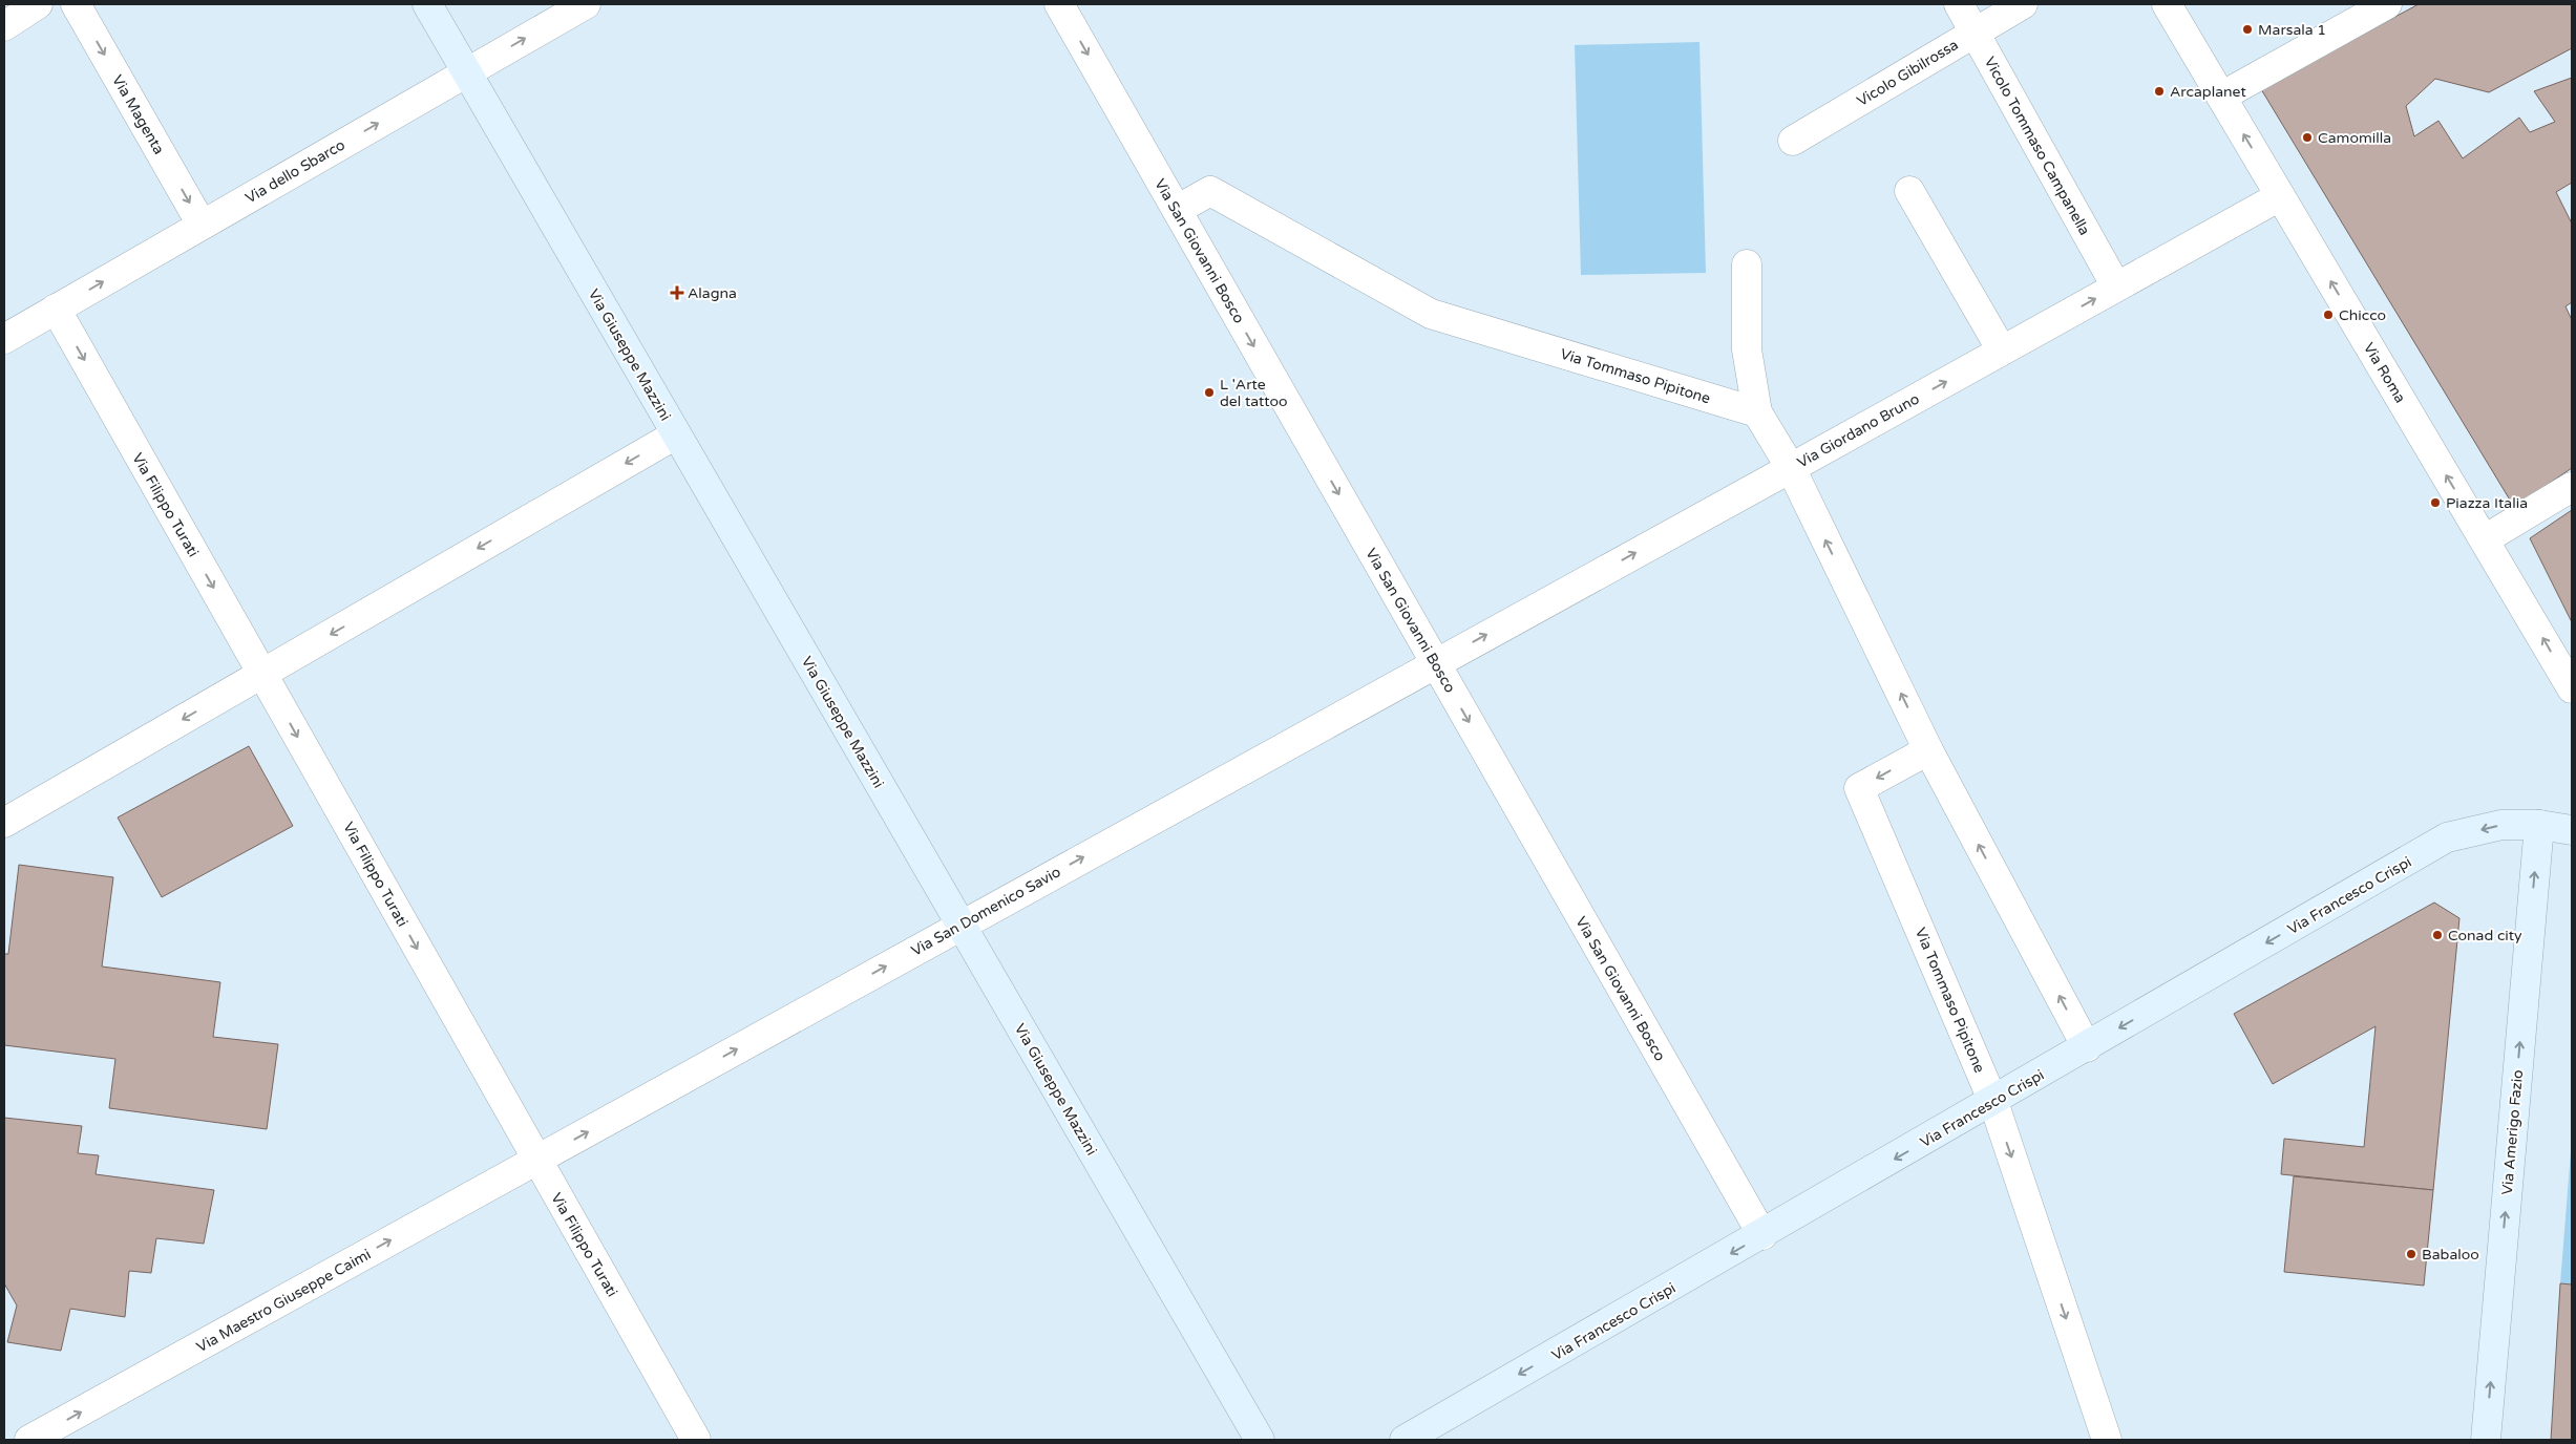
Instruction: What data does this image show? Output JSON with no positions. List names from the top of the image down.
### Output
{
  "streets": {
    "main road": ["Via Giuseppe Mazzini", "Via Francesco Crispi", "Via Amerigo Fazio"],
    "street": [
      "Vicolo Gibilrossa",
      "Via Magenta",
      "Vicolo Tommaso Campanella",
      "Via dello Sbarco",
      "Via San Giovanni Bosco",
      "Via Roma",
      "Via Tommaso Pipitone",
      "Via Giordano Bruno",
      "Via Filippo Turati",
      "Via San Domenico Savio",
      "Via Maestro Giuseppe Caimi"
    ]
  },
  "crossings": [
    ["Vicolo Gibilrossa", "Vicolo Tommaso Campanella"],
    ["Via Magenta", "Via dello Sbarco"],
    ["Vicolo Tommaso Campanella", "Via Giordano Bruno"],
    ["Via dello Sbarco", "Via Giuseppe Mazzini"],
    ["Via dello Sbarco", "Via Filippo Turati"],
    ["Via San Giovanni Bosco", "Via Tommaso Pipitone"],
    ["Via San Giovanni Bosco", "Via Giordano Bruno"],
    ["Via San Giovanni Bosco", "Via Francesco Crispi"],
    ["Via San Giovanni Bosco", "Via San Domenico Savio"],
    ["Via Giuseppe Mazzini", "Via San Domenico Savio"],
    ["Via Roma", "Via Giordano Bruno"],
    ["Via Tommaso Pipitone", "Via Francesco Crispi"],
    ["Via Giordano Bruno", "Via San Domenico Savio"],
    ["Via Filippo Turati", "Via San Domenico Savio"],
    ["Via Filippo Turati", "Via Maestro Giuseppe Caimi"],
    ["Via Francesco Crispi", "Via Amerigo Fazio"],
    ["Via San Domenico Savio", "Via Maestro Giuseppe Caimi"]
  ],
  "one_way": [
    "Via Magenta",
    "Via dello Sbarco",
    "Via San Giovanni Bosco",
    "Via Roma",
    "Via Giordano Bruno",
    "Via Filippo Turati",
    "Via Francesco Crispi",
    "Via San Domenico Savio",
    "Via Amerigo Fazio",
    "Via Maestro Giuseppe Caimi"
  ],
  "places": {
    "other": [
      "Marsala 1",
      "Arcaplanet",
      "Camomilla",
      "Chicco",
      "L 'Arte del tattoo",
      "Piazza Italia",
      "Conad city",
      "Babaloo"
    ],
    "health": ["Alagna"]
  }
}
